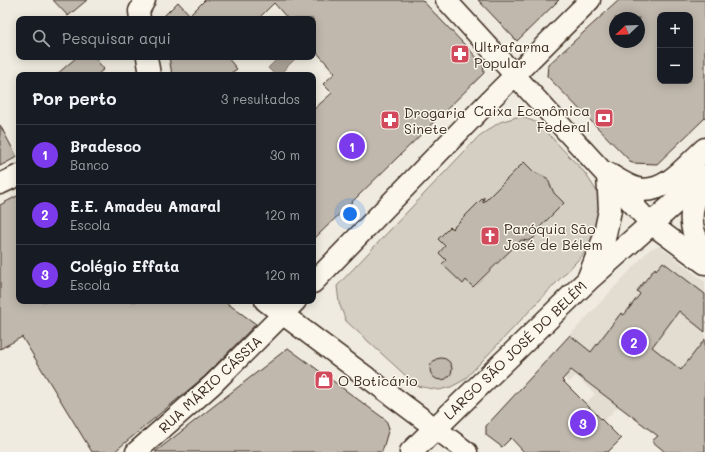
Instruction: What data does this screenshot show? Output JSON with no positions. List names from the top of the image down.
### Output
{
  "streets": {
    "main road": ["LARGO SÃO JOSÉ DO BELÉM"],
    "street": ["RUA MÁRIO CÁSSIA"]
  },
  "crossings": [
    ["LARGO SÃO JOSÉ DO BELÉM", "RUA MÁRIO CÁSSIA"]
  ],
  "places": {
    "pharmacy": ["Ultrafarma Popular", "Drogaria Sinete"],
    "bank": ["Caixa Econômica Federal"],
    "church": ["Paróquia São José de Bélem"],
    "shop": ["O Boticário"]
  },
  "north": "bottom left",
  "page": {
    "map_buttons": ["+", "−"],
    "search": "Pesquisar aqui",
    "heading": ["Por perto", "3 resultados"],
    "list": [
      {
        "mark": "1",
        "name": "Bradesco",
        "note": "Banco",
        "value": "30 m"
      },
      {
        "mark": "2",
        "name": "E.E. Amadeu Amaral",
        "note": "Escola",
        "value": "120 m"
      },
      {
        "mark": "3",
        "name": "Colégio Effata",
        "note": "Escola",
        "value": "120 m"
      }
    ],
    "pins": ["1", "2", "3"]
  }
}
